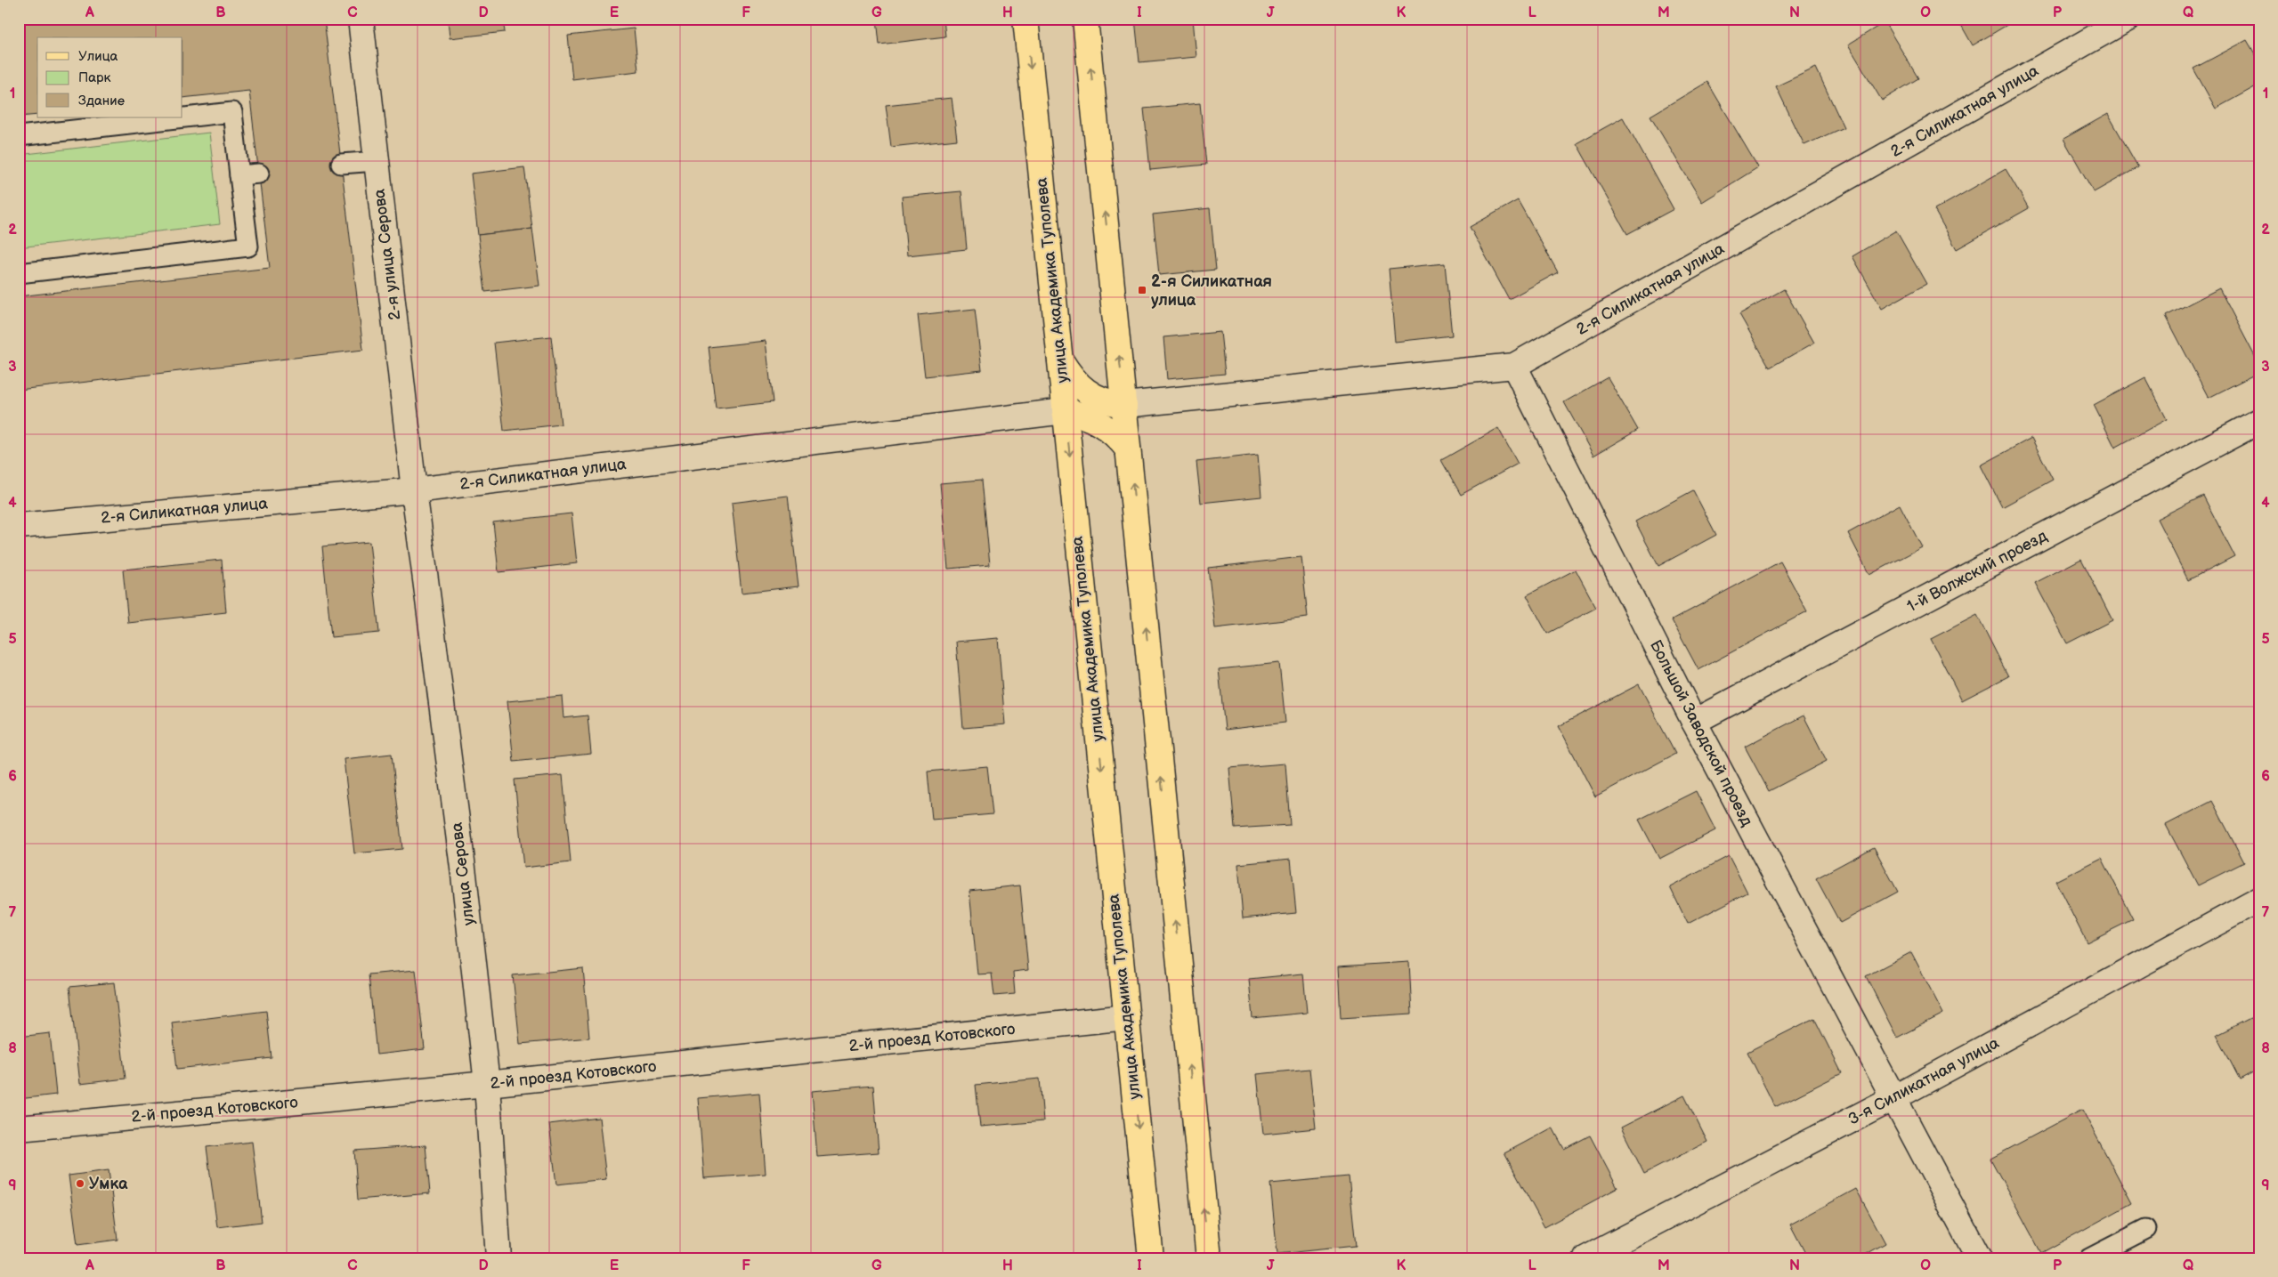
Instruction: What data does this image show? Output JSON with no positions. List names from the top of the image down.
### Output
{
  "streets": {
    "main road": ["улица Академика Туполева"],
    "street": [
      "2-я Силикатная улица",
      "2-я улица Серова",
      "1-й Волжский проезд",
      "Большой Заводской проезд",
      "улица Серова",
      "2-й проезд Котовского",
      "3-я Силикатная улица"
    ]
  },
  "crossings": [
    ["2-я Силикатная улица", "2-я улица Серова"],
    ["2-я Силикатная улица", "улица Академика Туполева"],
    ["2-я Силикатная улица", "Большой Заводской проезд"],
    ["2-я Силикатная улица", "улица Серова"],
    ["2-я улица Серова", "улица Серова"],
    ["улица Академика Туполева", "2-й проезд Котовского"],
    ["1-й Волжский проезд", "Большой Заводской проезд"],
    ["Большой Заводской проезд", "3-я Силикатная улица"],
    ["улица Серова", "2-й проезд Котовского"]
  ],
  "places": {
    "transit": ["2-я Силикатная улица"],
    "other": ["Умка"]
  },
  "legend": ["Улица", "Парк", "Здание"],
  "grid": {
    "columns": [
      "A",
      "B",
      "C",
      "D",
      "E",
      "F",
      "G",
      "H",
      "I",
      "J",
      "K",
      "L",
      "M",
      "N",
      "O",
      "P",
      "Q"
    ],
    "rows": [
      "1",
      "2",
      "3",
      "4",
      "5",
      "6",
      "7",
      "8",
      "9"
    ]
  }
}
